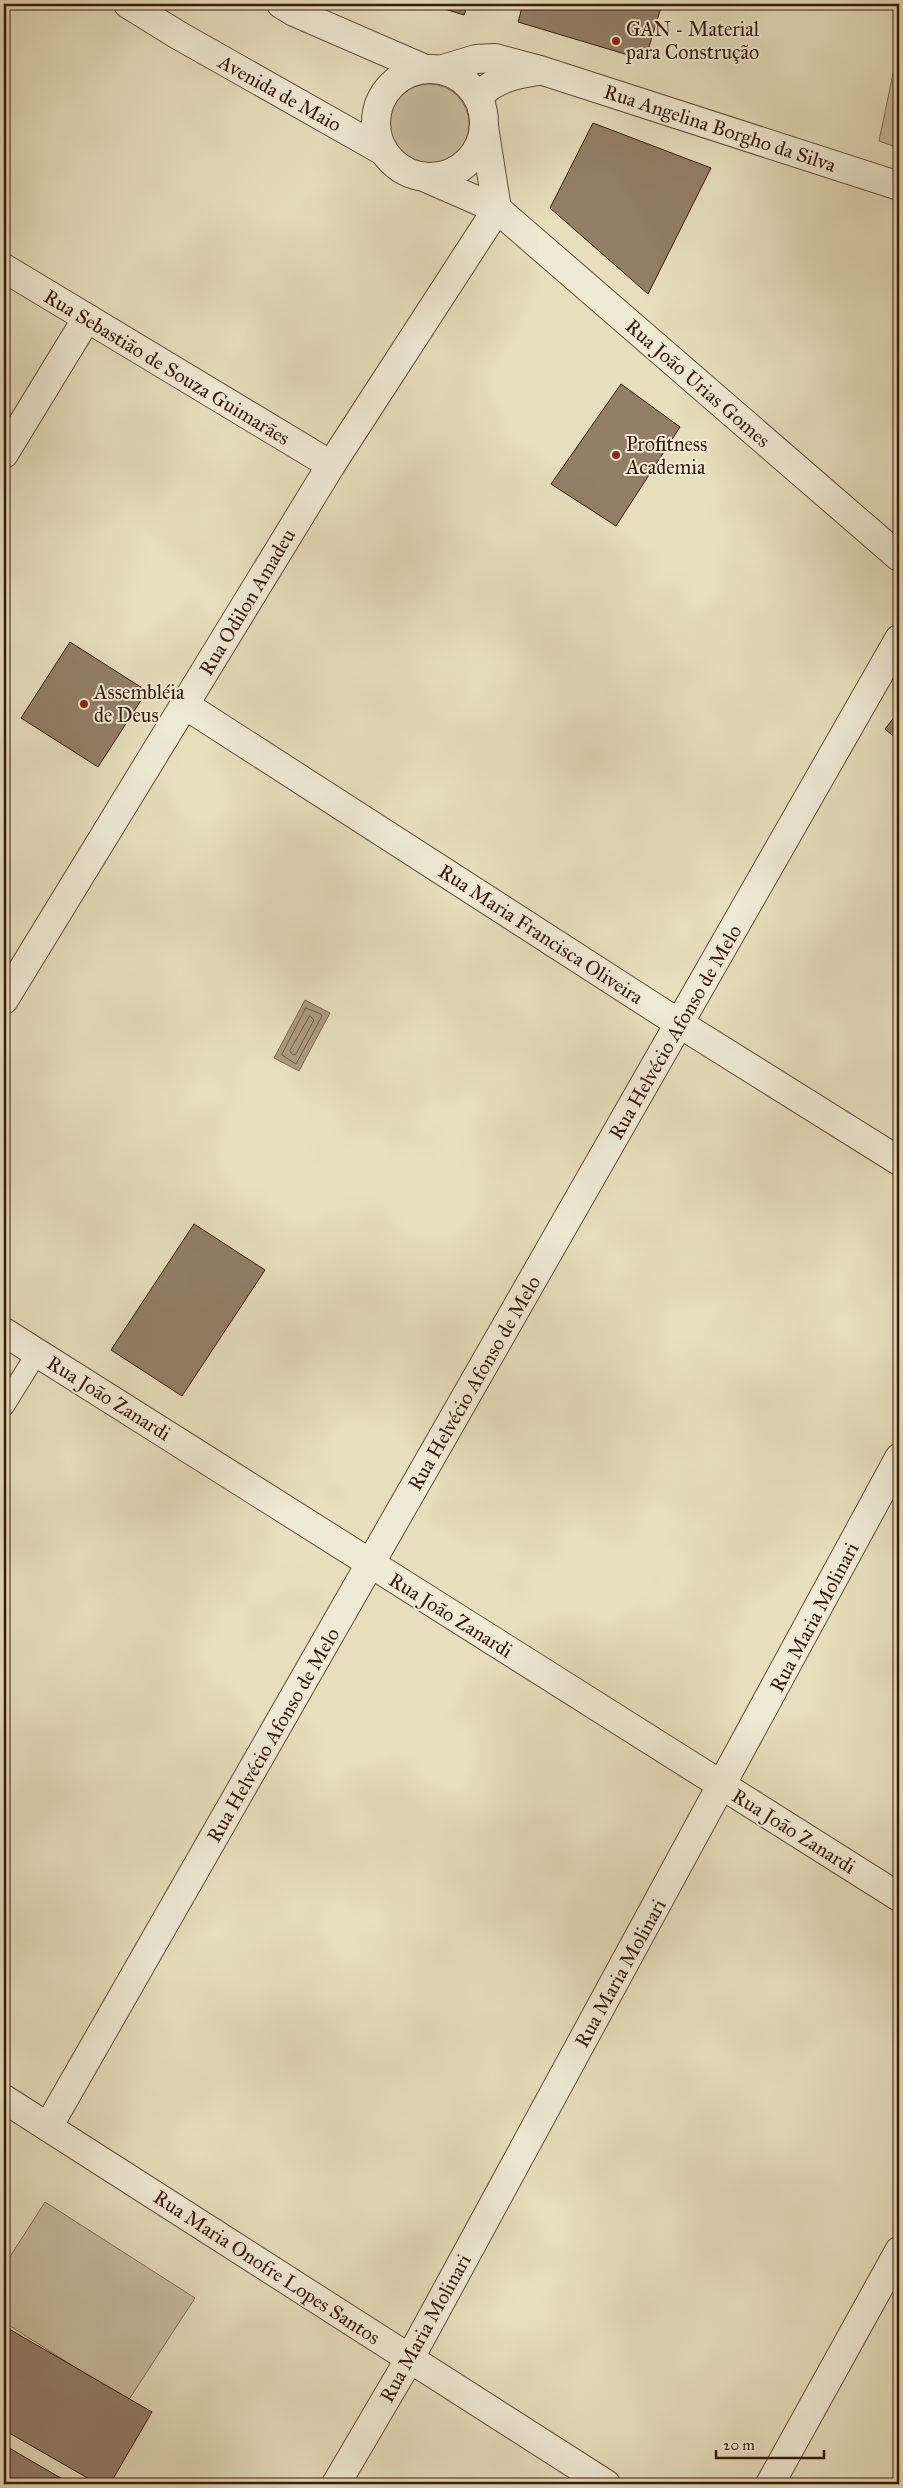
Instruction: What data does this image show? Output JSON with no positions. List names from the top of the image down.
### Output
{
  "streets": {
    "street": [
      "Avenida de Maio",
      "Rua Angelina Borgho da Silva",
      "Rua Sebastião de Souza Guimarães",
      "Rua João Urias Gomes",
      "Rua Odilon Amadeu",
      "Rua Maria Francisca Oliveira",
      "Rua Helvécio Afonso de Melo",
      "Rua João Zanardi",
      "Rua Maria Molinari",
      "Rua Maria Onofre Lopes Santos"
    ]
  },
  "crossings": [
    ["Avenida de Maio", "Rua Angelina Borgho da Silva"],
    ["Avenida de Maio", "Rua João Urias Gomes"],
    ["Rua Angelina Borgho da Silva", "Rua João Urias Gomes"],
    ["Rua Sebastião de Souza Guimarães", "Rua Odilon Amadeu"],
    ["Rua João Urias Gomes", "Rua Odilon Amadeu"],
    ["Rua Odilon Amadeu", "Rua Maria Francisca Oliveira"],
    ["Rua Maria Francisca Oliveira", "Rua Helvécio Afonso de Melo"],
    ["Rua Helvécio Afonso de Melo", "Rua João Zanardi"],
    ["Rua Helvécio Afonso de Melo", "Rua Maria Onofre Lopes Santos"],
    ["Rua João Zanardi", "Rua Maria Molinari"],
    ["Rua Maria Molinari", "Rua Maria Onofre Lopes Santos"]
  ],
  "places": ["GAN - Material para Construção", "Profitness Academia", "Assembléia de Deus"],
  "scale_bar": "20 m"
}
